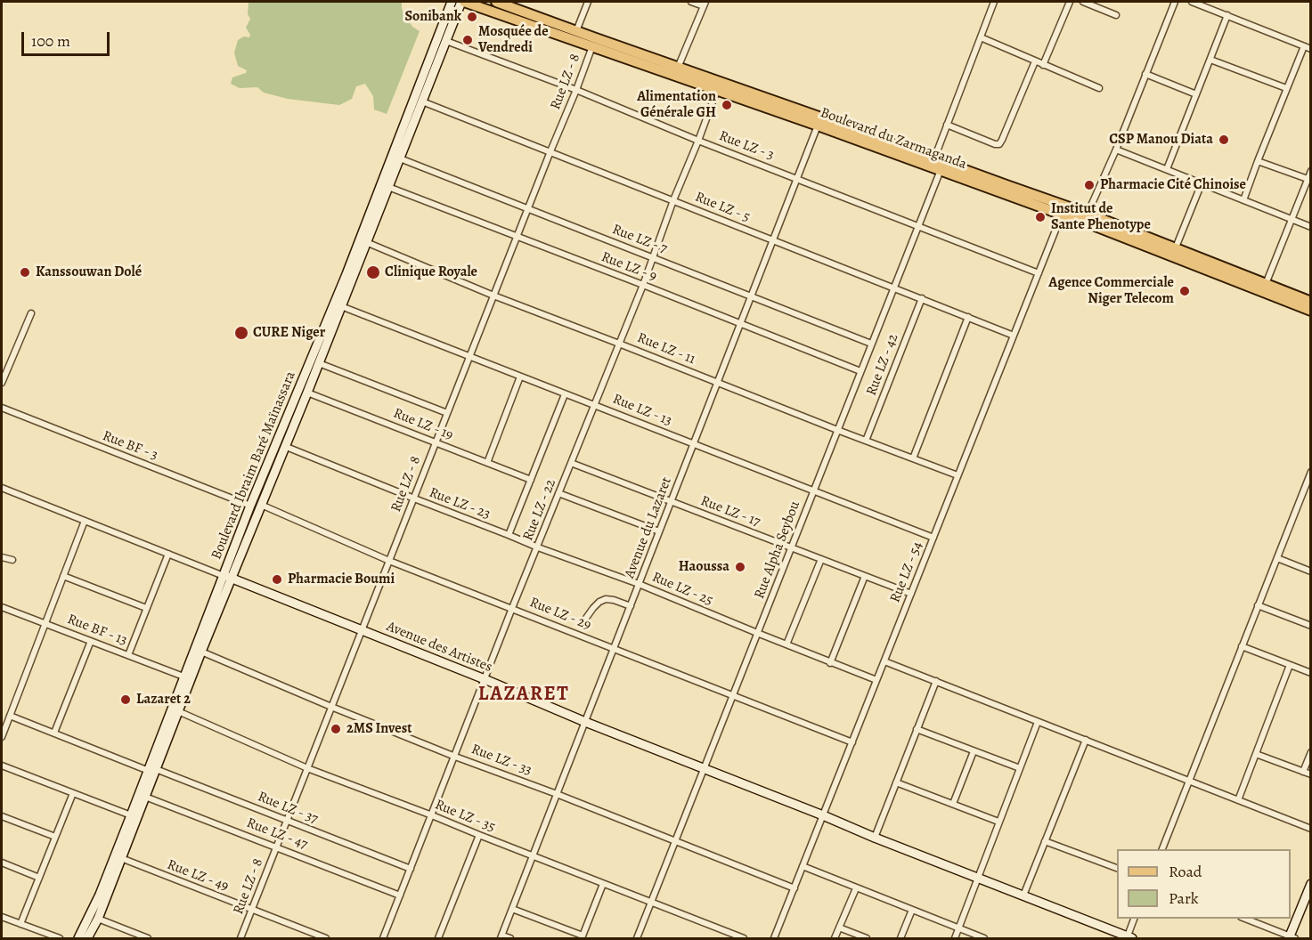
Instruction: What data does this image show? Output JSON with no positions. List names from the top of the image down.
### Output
{
  "streets": {
    "main road": ["Boulevard du Zarmaganda", "Boulevard Ibraim Baré Maïnassara", "Avenue des Artistes"],
    "street": [
      "Rue LZ - 8",
      "Rue LZ - 3",
      "Rue LZ - 5",
      "Rue LZ - 7",
      "Rue LZ - 9",
      "Rue LZ - 11",
      "Rue LZ - 42",
      "Rue LZ - 13",
      "Rue LZ - 19",
      "Rue BF - 3",
      "Rue LZ - 23",
      "Rue LZ - 22",
      "Rue LZ - 17",
      "Avenue du Lazaret",
      "Rue Alpha Seybou",
      "Rue LZ - 54",
      "Rue LZ - 25",
      "Rue LZ - 29",
      "Rue BF - 13",
      "Rue LZ - 33",
      "Rue LZ - 37",
      "Rue LZ - 35",
      "Rue LZ - 47",
      "Rue LZ - 49"
    ]
  },
  "crossings": [
    ["Rue LZ - 8", "Boulevard du Zarmaganda"],
    ["Rue LZ - 8", "Rue LZ - 3"],
    ["Rue LZ - 8", "Rue LZ - 5"],
    ["Rue LZ - 8", "Rue LZ - 7"],
    ["Rue LZ - 8", "Rue LZ - 9"],
    ["Rue LZ - 8", "Rue LZ - 11"],
    ["Rue LZ - 8", "Rue LZ - 13"],
    ["Rue LZ - 8", "Rue LZ - 19"],
    ["Rue LZ - 8", "Rue LZ - 23"],
    ["Rue LZ - 8", "Rue LZ - 29"],
    ["Rue LZ - 8", "Avenue des Artistes"],
    ["Rue LZ - 8", "Rue LZ - 33"],
    ["Rue LZ - 8", "Rue LZ - 37"],
    ["Rue LZ - 8", "Rue LZ - 35"],
    ["Rue LZ - 8", "Rue LZ - 47"],
    ["Rue LZ - 8", "Rue LZ - 49"],
    ["Boulevard du Zarmaganda", "Boulevard Ibraim Baré Maïnassara"],
    ["Boulevard du Zarmaganda", "Rue LZ - 22"],
    ["Boulevard du Zarmaganda", "Avenue du Lazaret"],
    ["Boulevard du Zarmaganda", "Rue Alpha Seybou"],
    ["Boulevard du Zarmaganda", "Rue LZ - 54"],
    ["Rue LZ - 3", "Boulevard Ibraim Baré Maïnassara"],
    ["Rue LZ - 3", "Rue LZ - 22"],
    ["Rue LZ - 3", "Avenue du Lazaret"],
    ["Rue LZ - 3", "Rue Alpha Seybou"],
    ["Rue LZ - 3", "Rue LZ - 54"],
    ["Rue LZ - 5", "Rue LZ - 42"],
    ["Rue LZ - 5", "Boulevard Ibraim Baré Maïnassara"],
    ["Rue LZ - 5", "Rue LZ - 22"],
    ["Rue LZ - 5", "Avenue du Lazaret"],
    ["Rue LZ - 5", "Rue Alpha Seybou"],
    ["Rue LZ - 5", "Rue LZ - 54"],
    ["Rue LZ - 7", "Boulevard Ibraim Baré Maïnassara"],
    ["Rue LZ - 7", "Rue LZ - 22"],
    ["Rue LZ - 7", "Avenue du Lazaret"],
    ["Rue LZ - 7", "Rue Alpha Seybou"],
    ["Rue LZ - 9", "Boulevard Ibraim Baré Maïnassara"],
    ["Rue LZ - 9", "Rue LZ - 22"],
    ["Rue LZ - 9", "Avenue du Lazaret"],
    ["Rue LZ - 9", "Rue Alpha Seybou"],
    ["Rue LZ - 11", "Rue LZ - 42"],
    ["Rue LZ - 11", "Boulevard Ibraim Baré Maïnassara"],
    ["Rue LZ - 11", "Rue LZ - 22"],
    ["Rue LZ - 11", "Avenue du Lazaret"],
    ["Rue LZ - 11", "Rue Alpha Seybou"],
    ["Rue LZ - 11", "Rue LZ - 54"],
    ["Rue LZ - 13", "Boulevard Ibraim Baré Maïnassara"],
    ["Rue LZ - 13", "Rue LZ - 22"],
    ["Rue LZ - 13", "Avenue du Lazaret"],
    ["Rue LZ - 13", "Rue Alpha Seybou"],
    ["Rue LZ - 13", "Rue LZ - 54"],
    ["Rue LZ - 19", "Boulevard Ibraim Baré Maïnassara"],
    ["Rue BF - 3", "Boulevard Ibraim Baré Maïnassara"],
    ["Boulevard Ibraim Baré Maïnassara", "Rue LZ - 23"],
    ["Boulevard Ibraim Baré Maïnassara", "Rue LZ - 29"],
    ["Boulevard Ibraim Baré Maïnassara", "Rue BF - 13"],
    ["Boulevard Ibraim Baré Maïnassara", "Avenue des Artistes"],
    ["Boulevard Ibraim Baré Maïnassara", "Rue LZ - 33"],
    ["Boulevard Ibraim Baré Maïnassara", "Rue LZ - 37"],
    ["Boulevard Ibraim Baré Maïnassara", "Rue LZ - 35"],
    ["Boulevard Ibraim Baré Maïnassara", "Rue LZ - 47"],
    ["Boulevard Ibraim Baré Maïnassara", "Rue LZ - 49"],
    ["Rue LZ - 23", "Rue LZ - 22"],
    ["Rue LZ - 23", "Rue LZ - 25"],
    ["Rue LZ - 22", "Rue LZ - 17"],
    ["Rue LZ - 22", "Rue LZ - 25"],
    ["Rue LZ - 22", "Rue LZ - 29"],
    ["Rue LZ - 22", "Avenue des Artistes"],
    ["Rue LZ - 22", "Rue LZ - 33"],
    ["Rue LZ - 22", "Rue LZ - 37"],
    ["Rue LZ - 22", "Rue LZ - 35"],
    ["Rue LZ - 22", "Rue LZ - 47"],
    ["Rue LZ - 17", "Avenue du Lazaret"],
    ["Rue LZ - 17", "Rue Alpha Seybou"],
    ["Rue LZ - 17", "Rue LZ - 54"],
    ["Avenue du Lazaret", "Rue LZ - 25"],
    ["Avenue du Lazaret", "Rue LZ - 29"],
    ["Avenue du Lazaret", "Avenue des Artistes"],
    ["Avenue du Lazaret", "Rue LZ - 33"],
    ["Avenue du Lazaret", "Rue LZ - 35"],
    ["Rue Alpha Seybou", "Rue LZ - 25"],
    ["Rue Alpha Seybou", "Rue LZ - 29"],
    ["Rue Alpha Seybou", "Avenue des Artistes"],
    ["Rue Alpha Seybou", "Rue LZ - 33"],
    ["Rue Alpha Seybou", "Rue LZ - 35"],
    ["Rue LZ - 54", "Rue LZ - 25"],
    ["Rue LZ - 54", "Rue LZ - 29"],
    ["Rue LZ - 54", "Avenue des Artistes"],
    ["Rue LZ - 54", "Rue LZ - 33"]
  ],
  "districts": ["LAZARET"],
  "places": [
    "Sonibank",
    "Mosquée de Vendredi",
    "Alimentation Générale GH",
    "CSP Manou Diata",
    "Pharmacie Cité Chinoise",
    "Institut de Sante Phenotype",
    "Kanssouwan Dolé",
    "Clinique Royale",
    "Agence Commerciale Niger Telecom",
    "CURE Niger",
    "Haoussa",
    "Pharmacie Boumi",
    "Lazaret 2",
    "2MS Invest"
  ],
  "legend": ["Road", "Park"],
  "scale_bar": "100 m"
}
